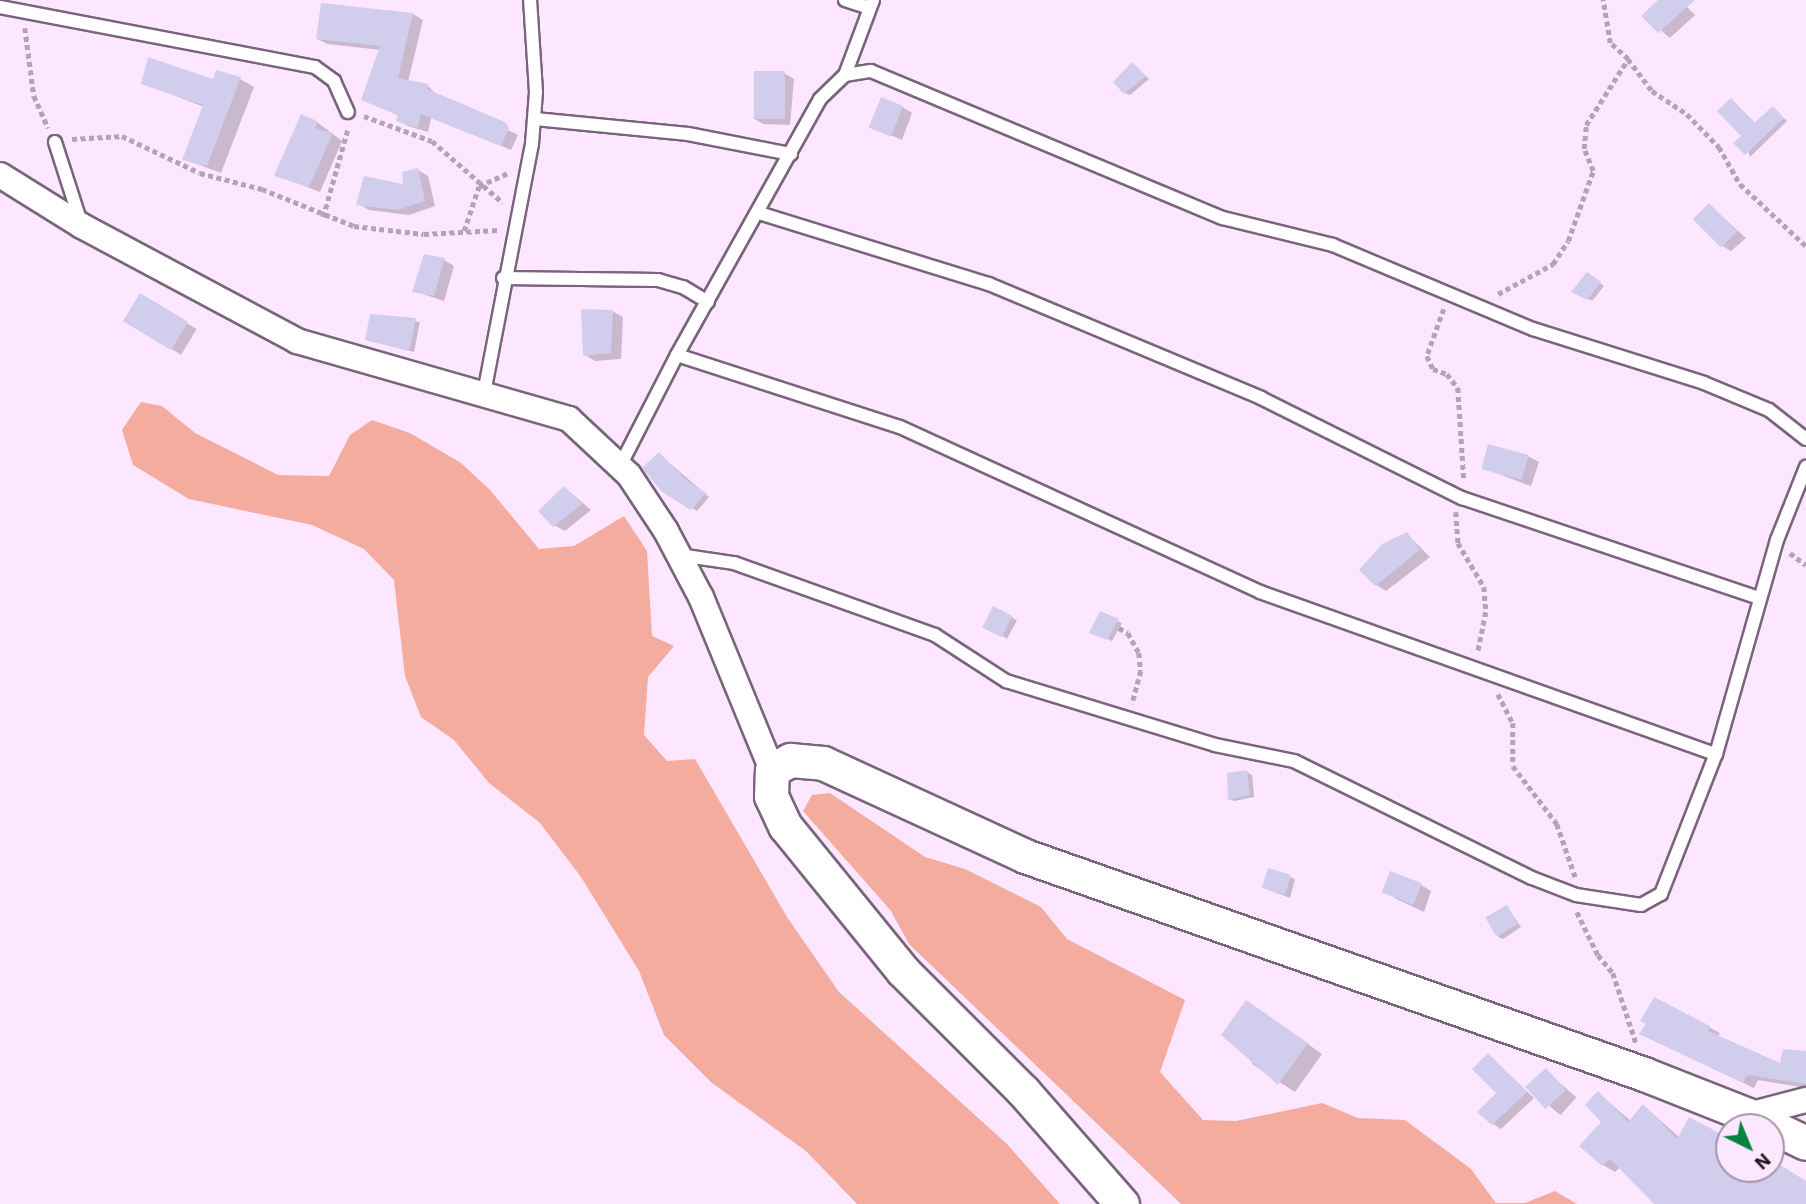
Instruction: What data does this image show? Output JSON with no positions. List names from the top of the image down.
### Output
{
  "north": "bottom right"
}
